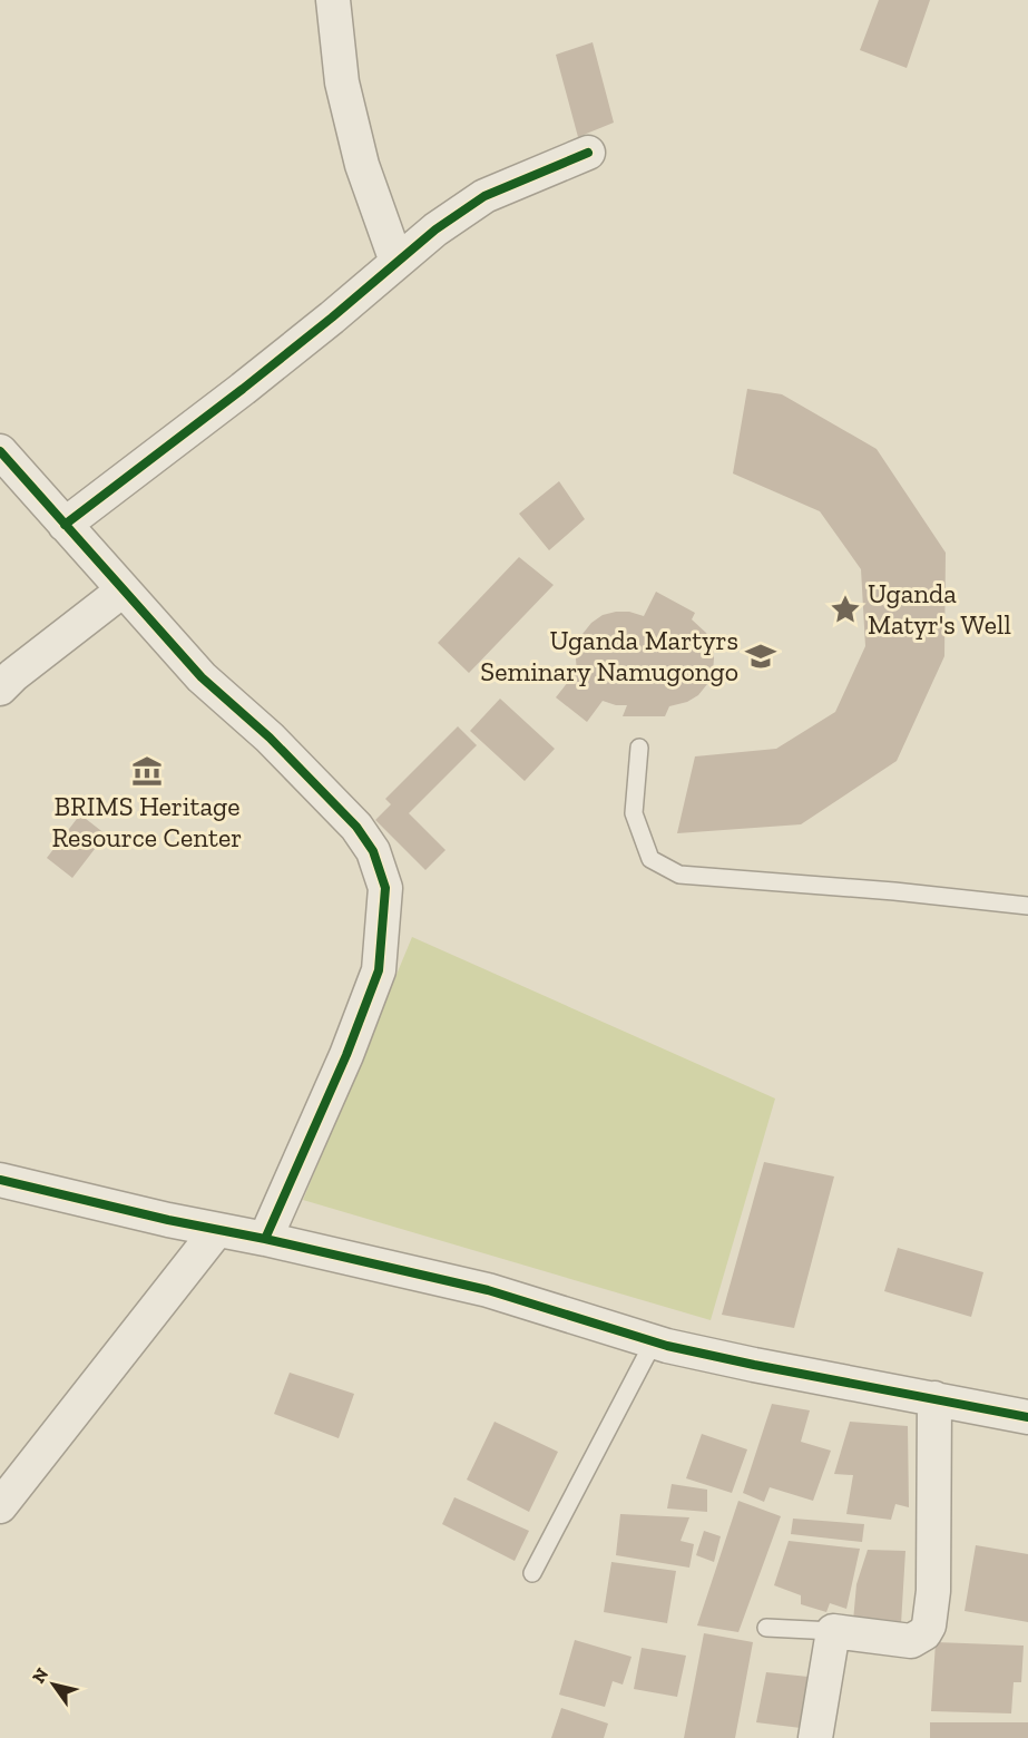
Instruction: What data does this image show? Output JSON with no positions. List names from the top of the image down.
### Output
{
  "places": {
    "place": ["Uganda Matyr's Well"],
    "school or university": ["Uganda Martyrs Seminary Namugongo"],
    "museum": ["BRIMS Heritage Resource Center"]
  },
  "north": "top left"
}
